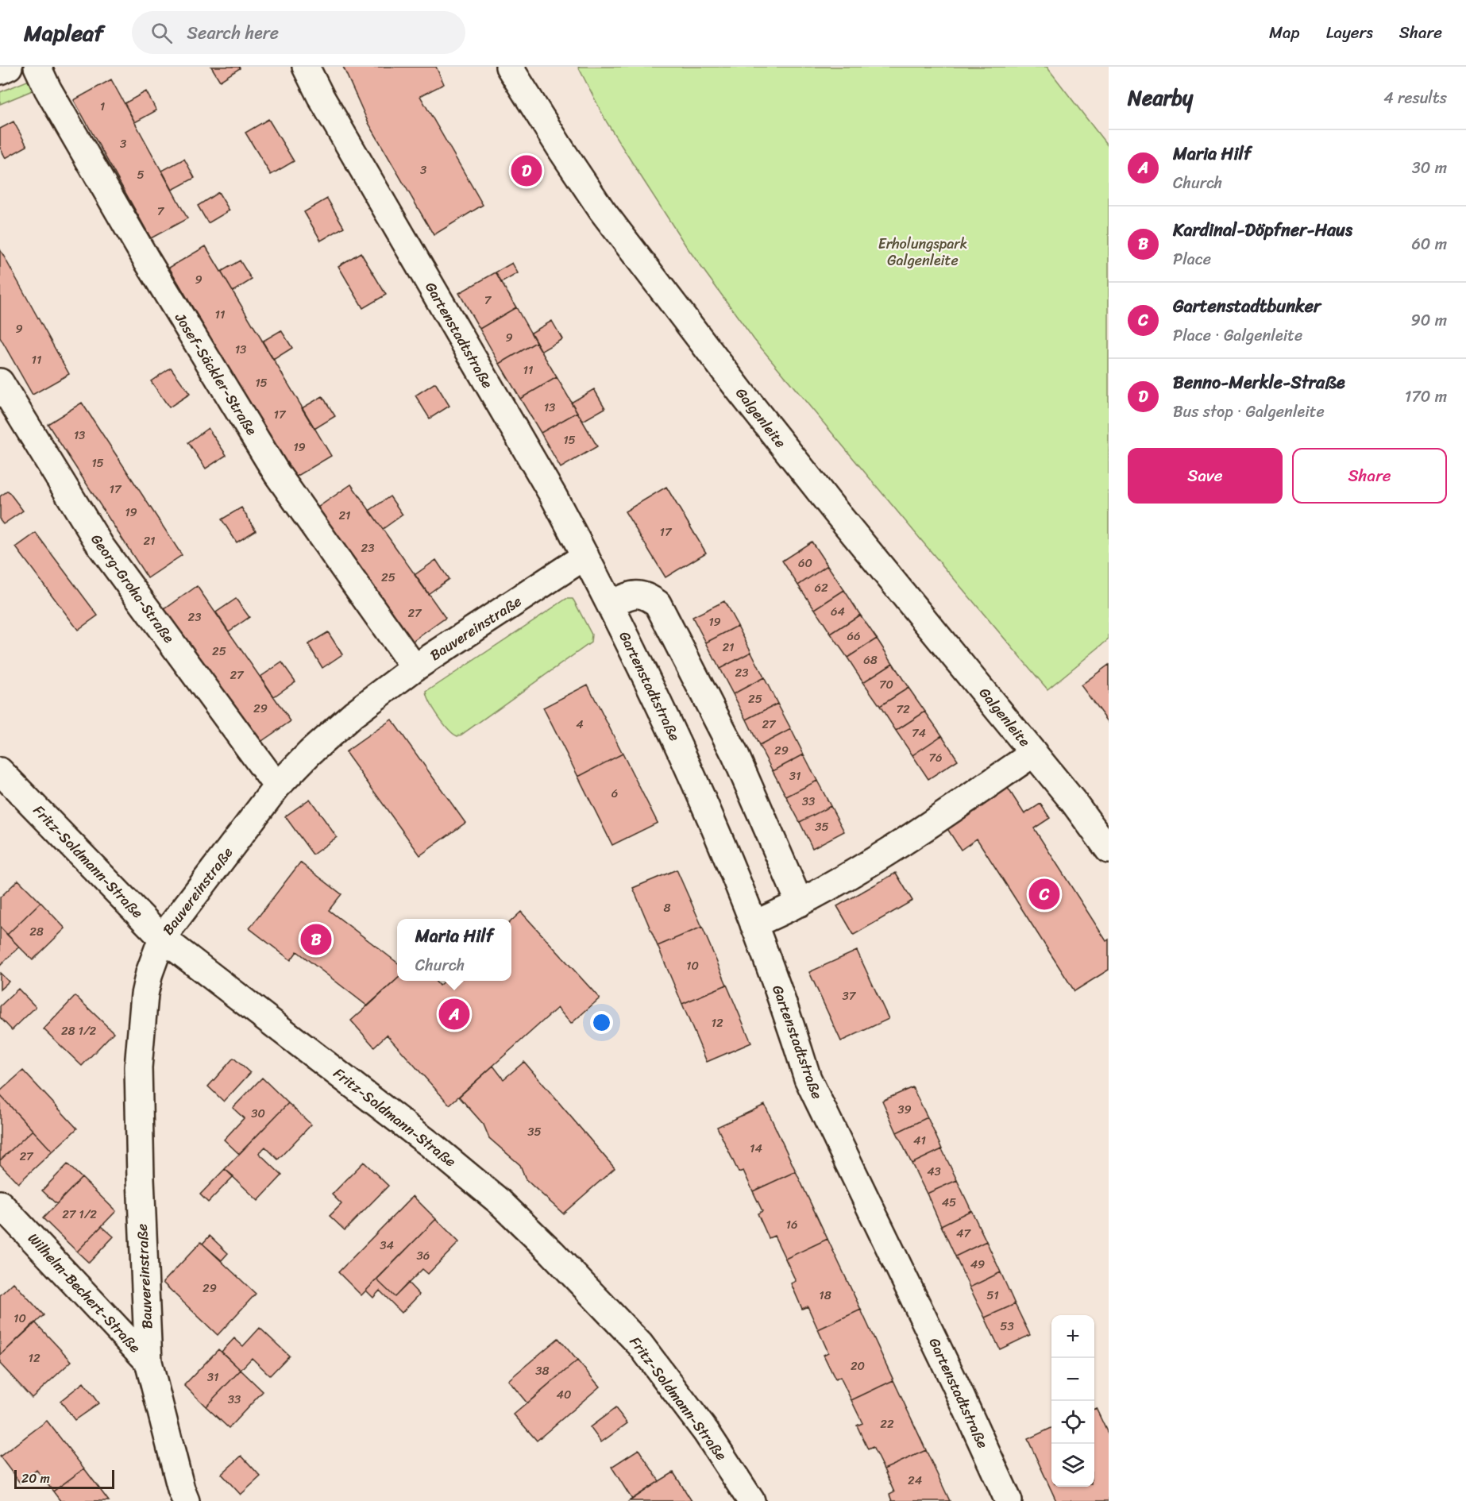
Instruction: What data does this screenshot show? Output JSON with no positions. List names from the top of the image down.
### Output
{
  "streets": {
    "street": [
      "Gartenstadtstraße",
      "Josef-Säckler-Straße",
      "Galgenleite",
      "Georg-Groha-Straße",
      "Bauvereinstraße",
      "Fritz-Soldmann-Straße",
      "Wilhelm-Bechert-Straße"
    ]
  },
  "crossings": [
    ["Gartenstadtstraße", "Galgenleite"],
    ["Gartenstadtstraße", "Bauvereinstraße"],
    ["Josef-Säckler-Straße", "Bauvereinstraße"],
    ["Georg-Groha-Straße", "Bauvereinstraße"],
    ["Bauvereinstraße", "Fritz-Soldmann-Straße"],
    ["Bauvereinstraße", "Wilhelm-Bechert-Straße"]
  ],
  "parks": ["Erholungspark Galgenleite"],
  "house_numbers": [
    "1",
    "3",
    "3",
    "5",
    "7",
    "9",
    "7",
    "11",
    "9",
    "9",
    "13",
    "11",
    "11",
    "15",
    "13",
    "17",
    "13",
    "15",
    "19",
    "15",
    "17",
    "19",
    "21",
    "17",
    "21",
    "23",
    "60",
    "25",
    "62",
    "64",
    "27",
    "23",
    "19",
    "66",
    "21",
    "25",
    "68",
    "23",
    "27",
    "70",
    "25",
    "29",
    "72",
    "4",
    "27",
    "74",
    "29",
    "76",
    "31",
    "6",
    "33",
    "35",
    "8",
    "28",
    "10",
    "37",
    "12",
    "28 1/2",
    "39",
    "30",
    "35",
    "41",
    "14",
    "27",
    "43",
    "45",
    "27 1/2",
    "16",
    "47",
    "34",
    "36",
    "49",
    "29",
    "18",
    "51",
    "10",
    "53",
    "12",
    "20",
    "38",
    "31",
    "40",
    "33",
    "22",
    "24"
  ],
  "scale_bar": "20 m",
  "page": {
    "header": "Mapleaf",
    "search": "Search here",
    "nav": ["Map", "Layers", "Share"],
    "heading": ["Nearby", "4 results"],
    "list": [
      {
        "mark": "A",
        "name": "Maria Hilf",
        "note": "Church",
        "value": "30 m"
      },
      {
        "mark": "B",
        "name": "Kardinal-Döpfner-Haus",
        "note": "Place",
        "value": "60 m"
      },
      {
        "mark": "C",
        "name": "Gartenstadtbunker",
        "note": "Place · Galgenleite",
        "value": "90 m"
      },
      {
        "mark": "D",
        "name": "Benno-Merkle-Straße",
        "note": "Bus stop · Galgenleite",
        "value": "170 m"
      }
    ],
    "pins": [
      "D",
      "C",
      "B",
      "A"
    ],
    "buttons": ["Save", "Share"],
    "popup": ["Maria Hilf", "Church"],
    "map_buttons": ["+", "−"],
    "scale": "20 m"
  }
}
